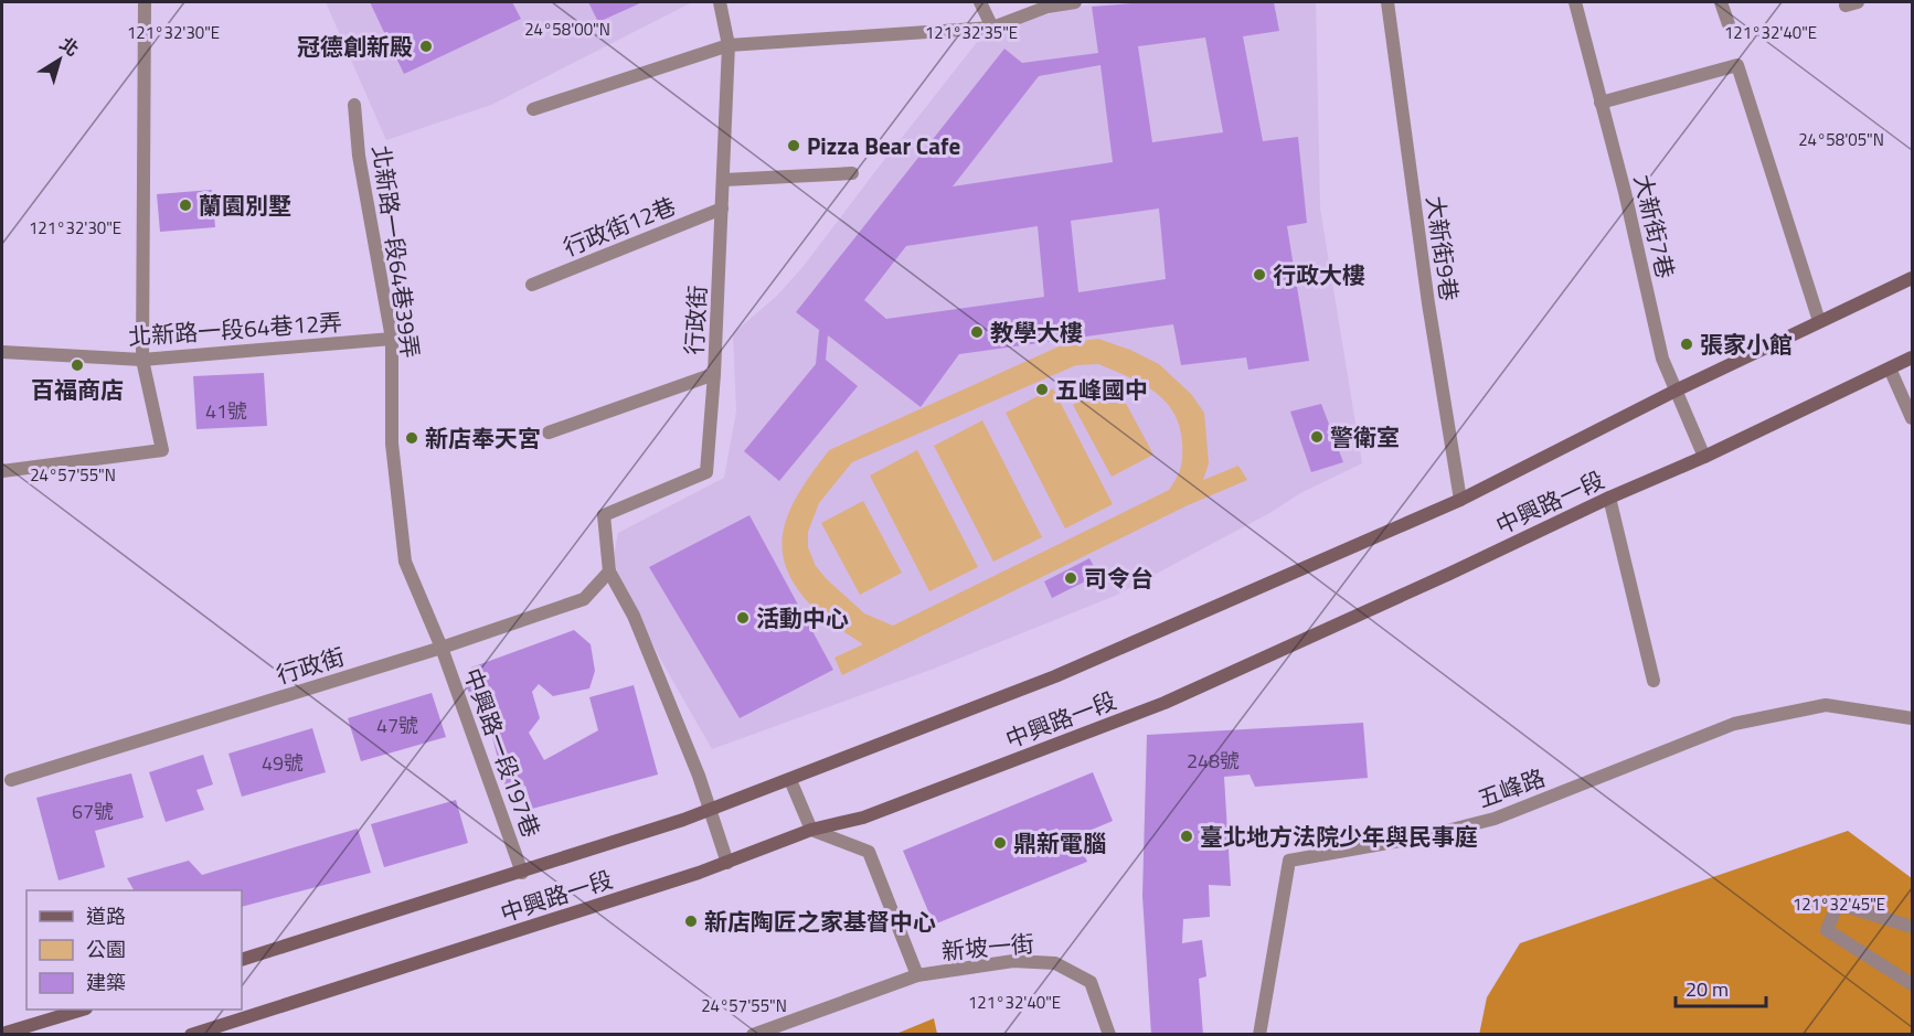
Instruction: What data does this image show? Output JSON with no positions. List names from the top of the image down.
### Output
{
  "streets": {
    "street": [
      "行政街12巷",
      "大新街7巷",
      "大新街9巷",
      "北新路一段64巷39弄",
      "行政街",
      "北新路一段64巷12弄",
      "中興路一段",
      "中興路一段197巷",
      "五峰路",
      "新坡一街"
    ]
  },
  "crossings": [
    ["行政街12巷", "行政街"],
    ["大新街7巷", "中興路一段"],
    ["大新街9巷", "中興路一段"],
    ["北新路一段64巷39弄", "行政街"],
    ["北新路一段64巷39弄", "北新路一段64巷12弄"],
    ["北新路一段64巷39弄", "中興路一段197巷"],
    ["行政街", "中興路一段"],
    ["行政街", "中興路一段197巷"],
    ["中興路一段", "中興路一段197巷"],
    ["中興路一段", "新坡一街"]
  ],
  "places": [
    "冠德創新殿",
    "Pizza Bear Cafe",
    "蘭園別墅",
    "行政大樓",
    "教學大樓",
    "張家小館",
    "百福商店",
    "五峰國中",
    "警衛室",
    "新店奉天宮",
    "司令台",
    "活動中心",
    "臺北地方法院少年與民事庭",
    "鼎新電腦",
    "新店陶匠之家基督中心"
  ],
  "house_numbers": [
    "41號",
    "47號",
    "248號",
    "49號",
    "67號"
  ],
  "legend": ["道路", "公園", "建築"],
  "scale_bar": "20 m",
  "north": "top right",
  "coordinates": [
    "24°58'00\"N",
    "121°32'30\"E",
    "121°32'35\"E",
    "121°32'40\"E",
    "24°58'05\"N",
    "24°57'55\"N",
    "121°32'45\"E"
  ]
}
